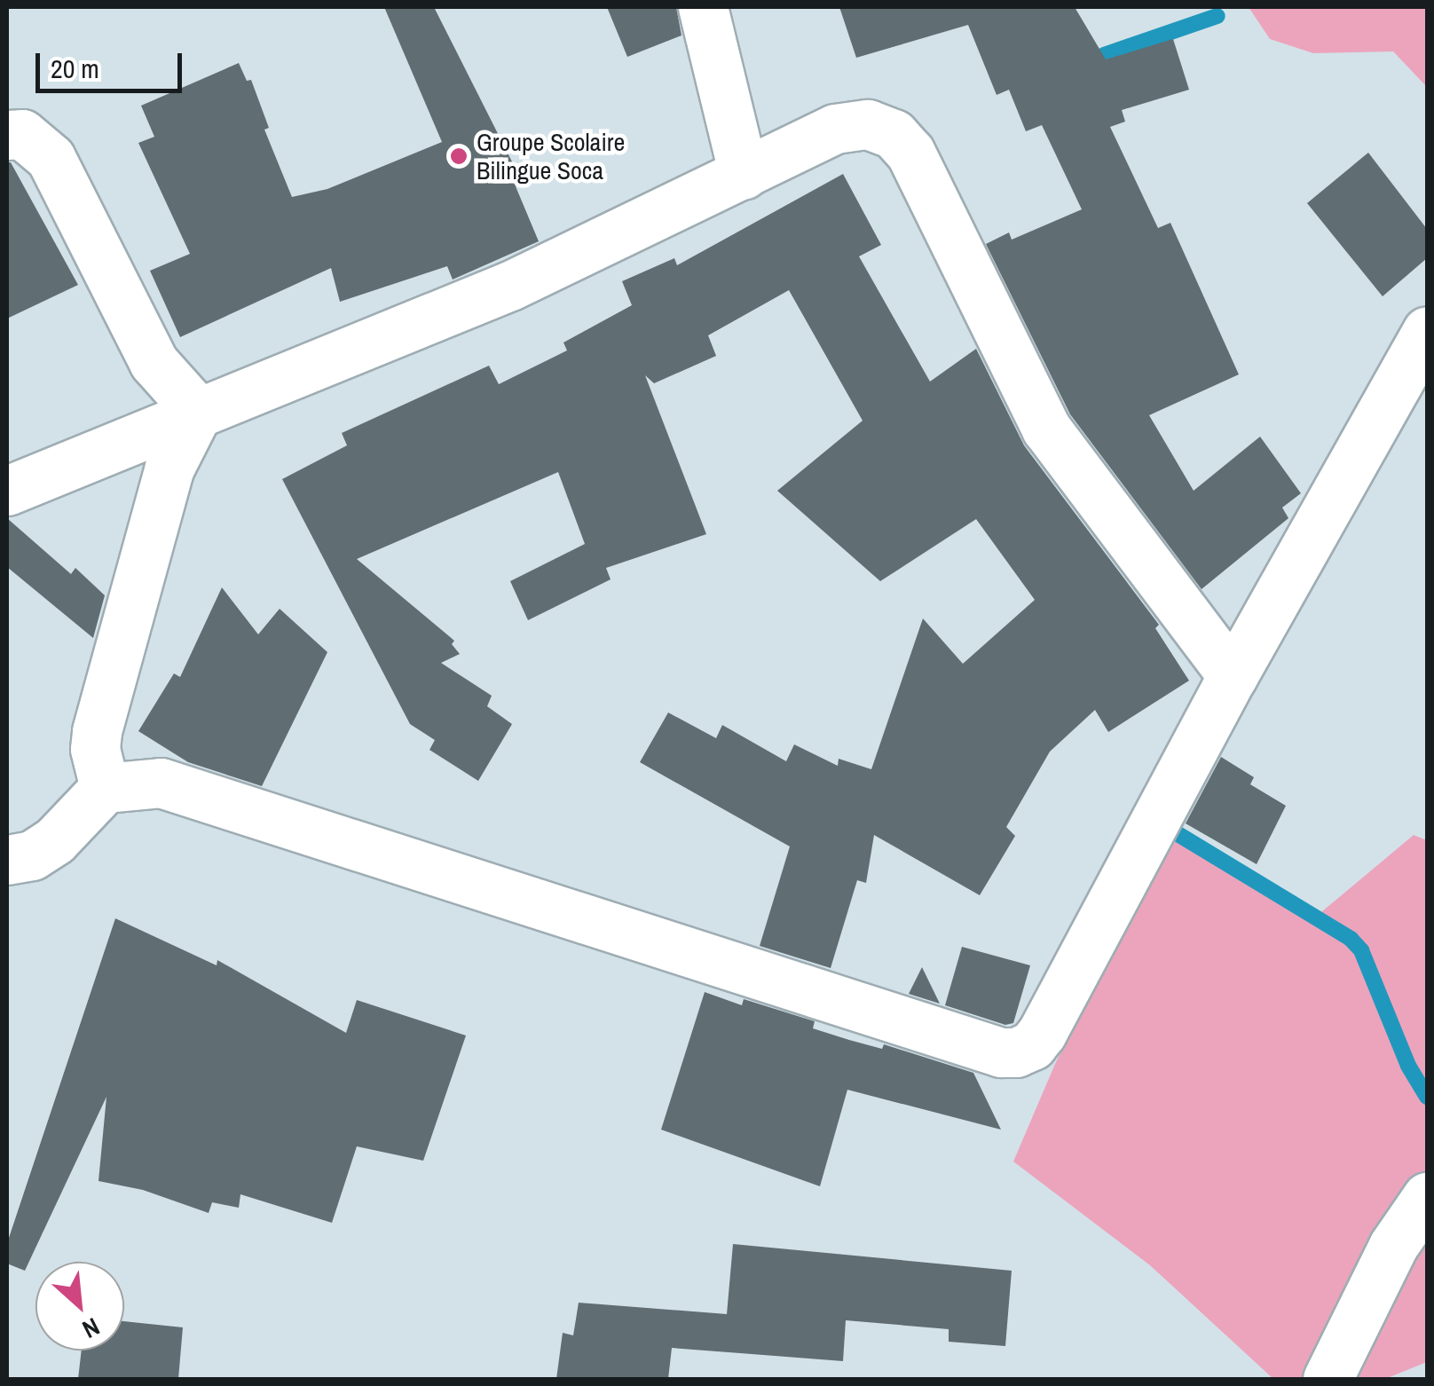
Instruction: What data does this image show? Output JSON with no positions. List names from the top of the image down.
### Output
{
  "places": ["Groupe Scolaire Bilingue Soca"],
  "scale_bar": "20 m",
  "north": "bottom right"
}
